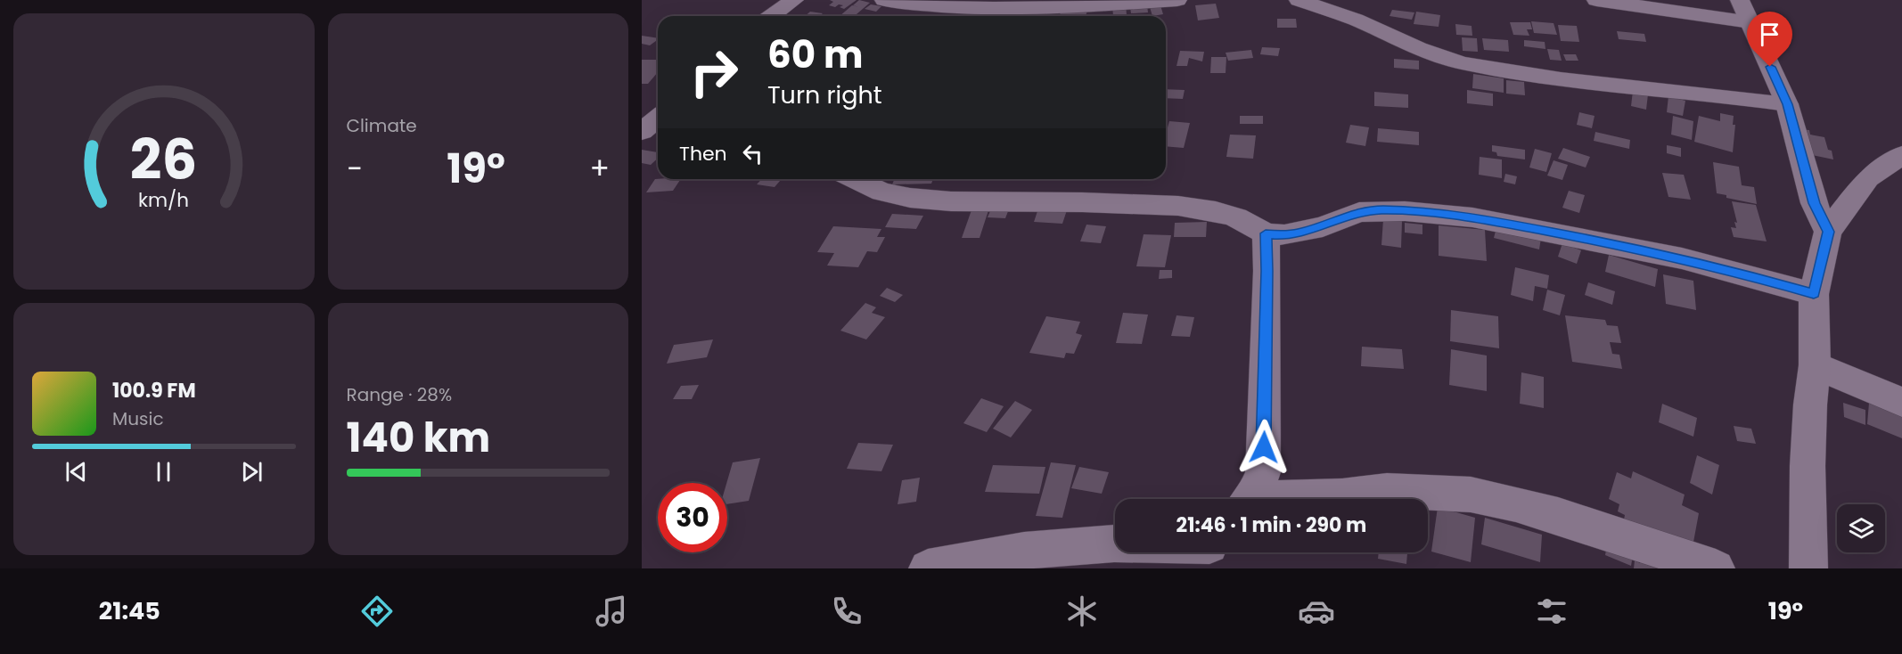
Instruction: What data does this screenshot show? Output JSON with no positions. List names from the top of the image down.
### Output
{
  "page": {
    "tile": [
      "Climate",
      ["Range · 28%", "140 km"]
    ],
    "turn": ["60 m", "Turn right"],
    "then": "Then",
    "heat": ["−", "19°", "+"],
    "song": ["100.9 FM", "Music"],
    "limit": "30",
    "trip": "21:46 · 1 min · 290 m",
    "tabs": ["21:45", "19°"],
    "gauge": ["26", "km/h"]
  }
}
